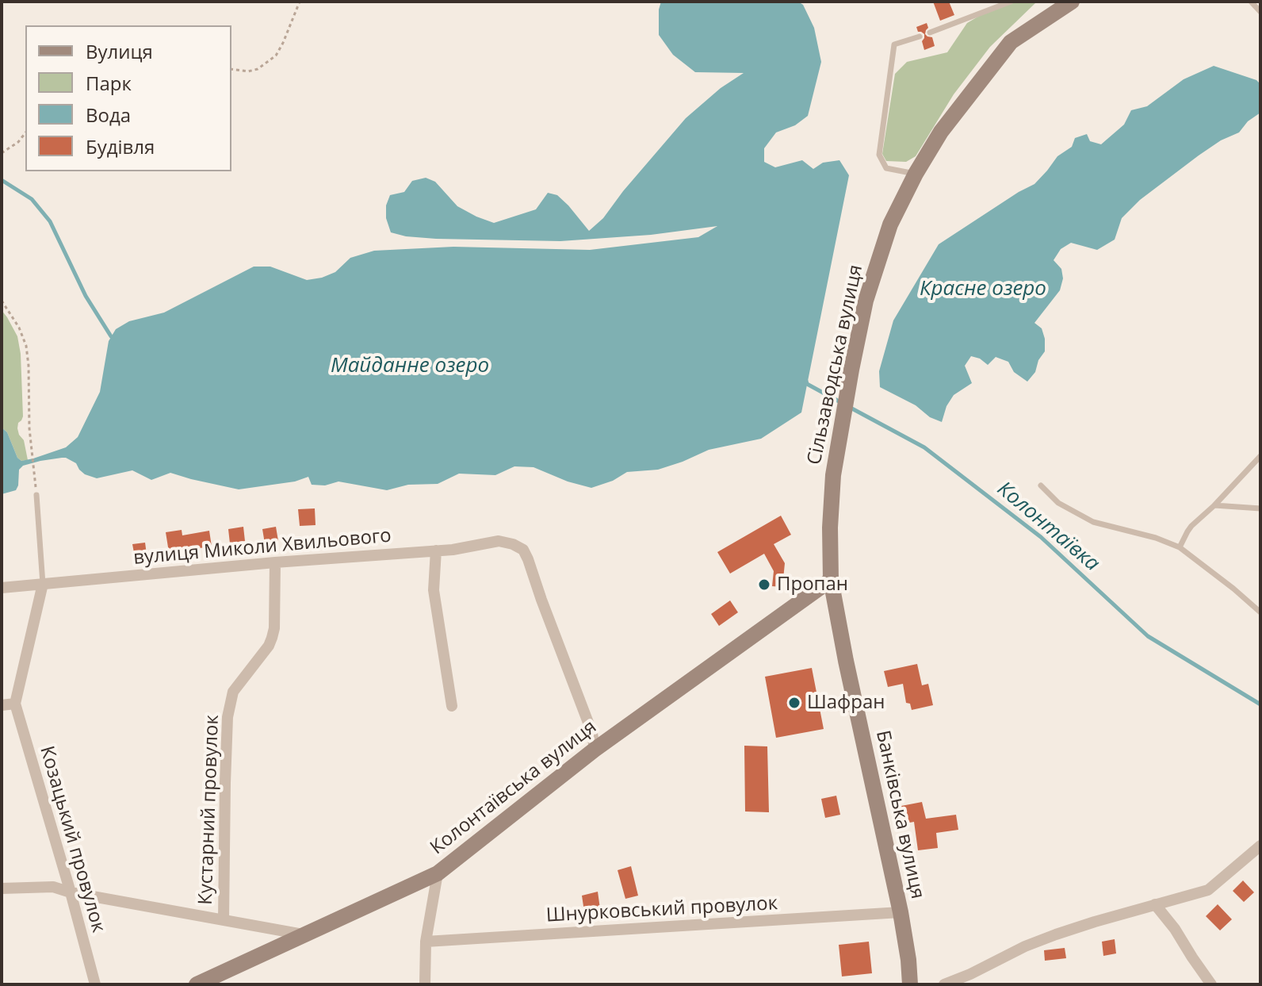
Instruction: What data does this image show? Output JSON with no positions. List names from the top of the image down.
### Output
{
  "streets": {
    "main road": ["Сільзаводська вулиця", "Колонтаївська вулиця", "Банківська вулиця"],
    "street": [
      "вулиця Миколи Хвильового",
      "Кустарний провулок",
      "Козацький провулок",
      "Шнурковський провулок"
    ]
  },
  "crossings": [
    ["Сільзаводська вулиця", "Колонтаївська вулиця"],
    ["Сільзаводська вулиця", "Банківська вулиця"],
    ["вулиця Миколи Хвильового", "Колонтаївська вулиця"],
    ["вулиця Миколи Хвильового", "Кустарний провулок"],
    ["Колонтаївська вулиця", "Банківська вулиця"],
    ["Банківська вулиця", "Шнурковський провулок"]
  ],
  "water": ["Красне озеро", "Майданне озеро", "Колонтаївка"],
  "places": ["Пропан", "Шафран"],
  "legend": [
    "Вулиця",
    "Парк",
    "Вода",
    "Будівля"
  ]
}
